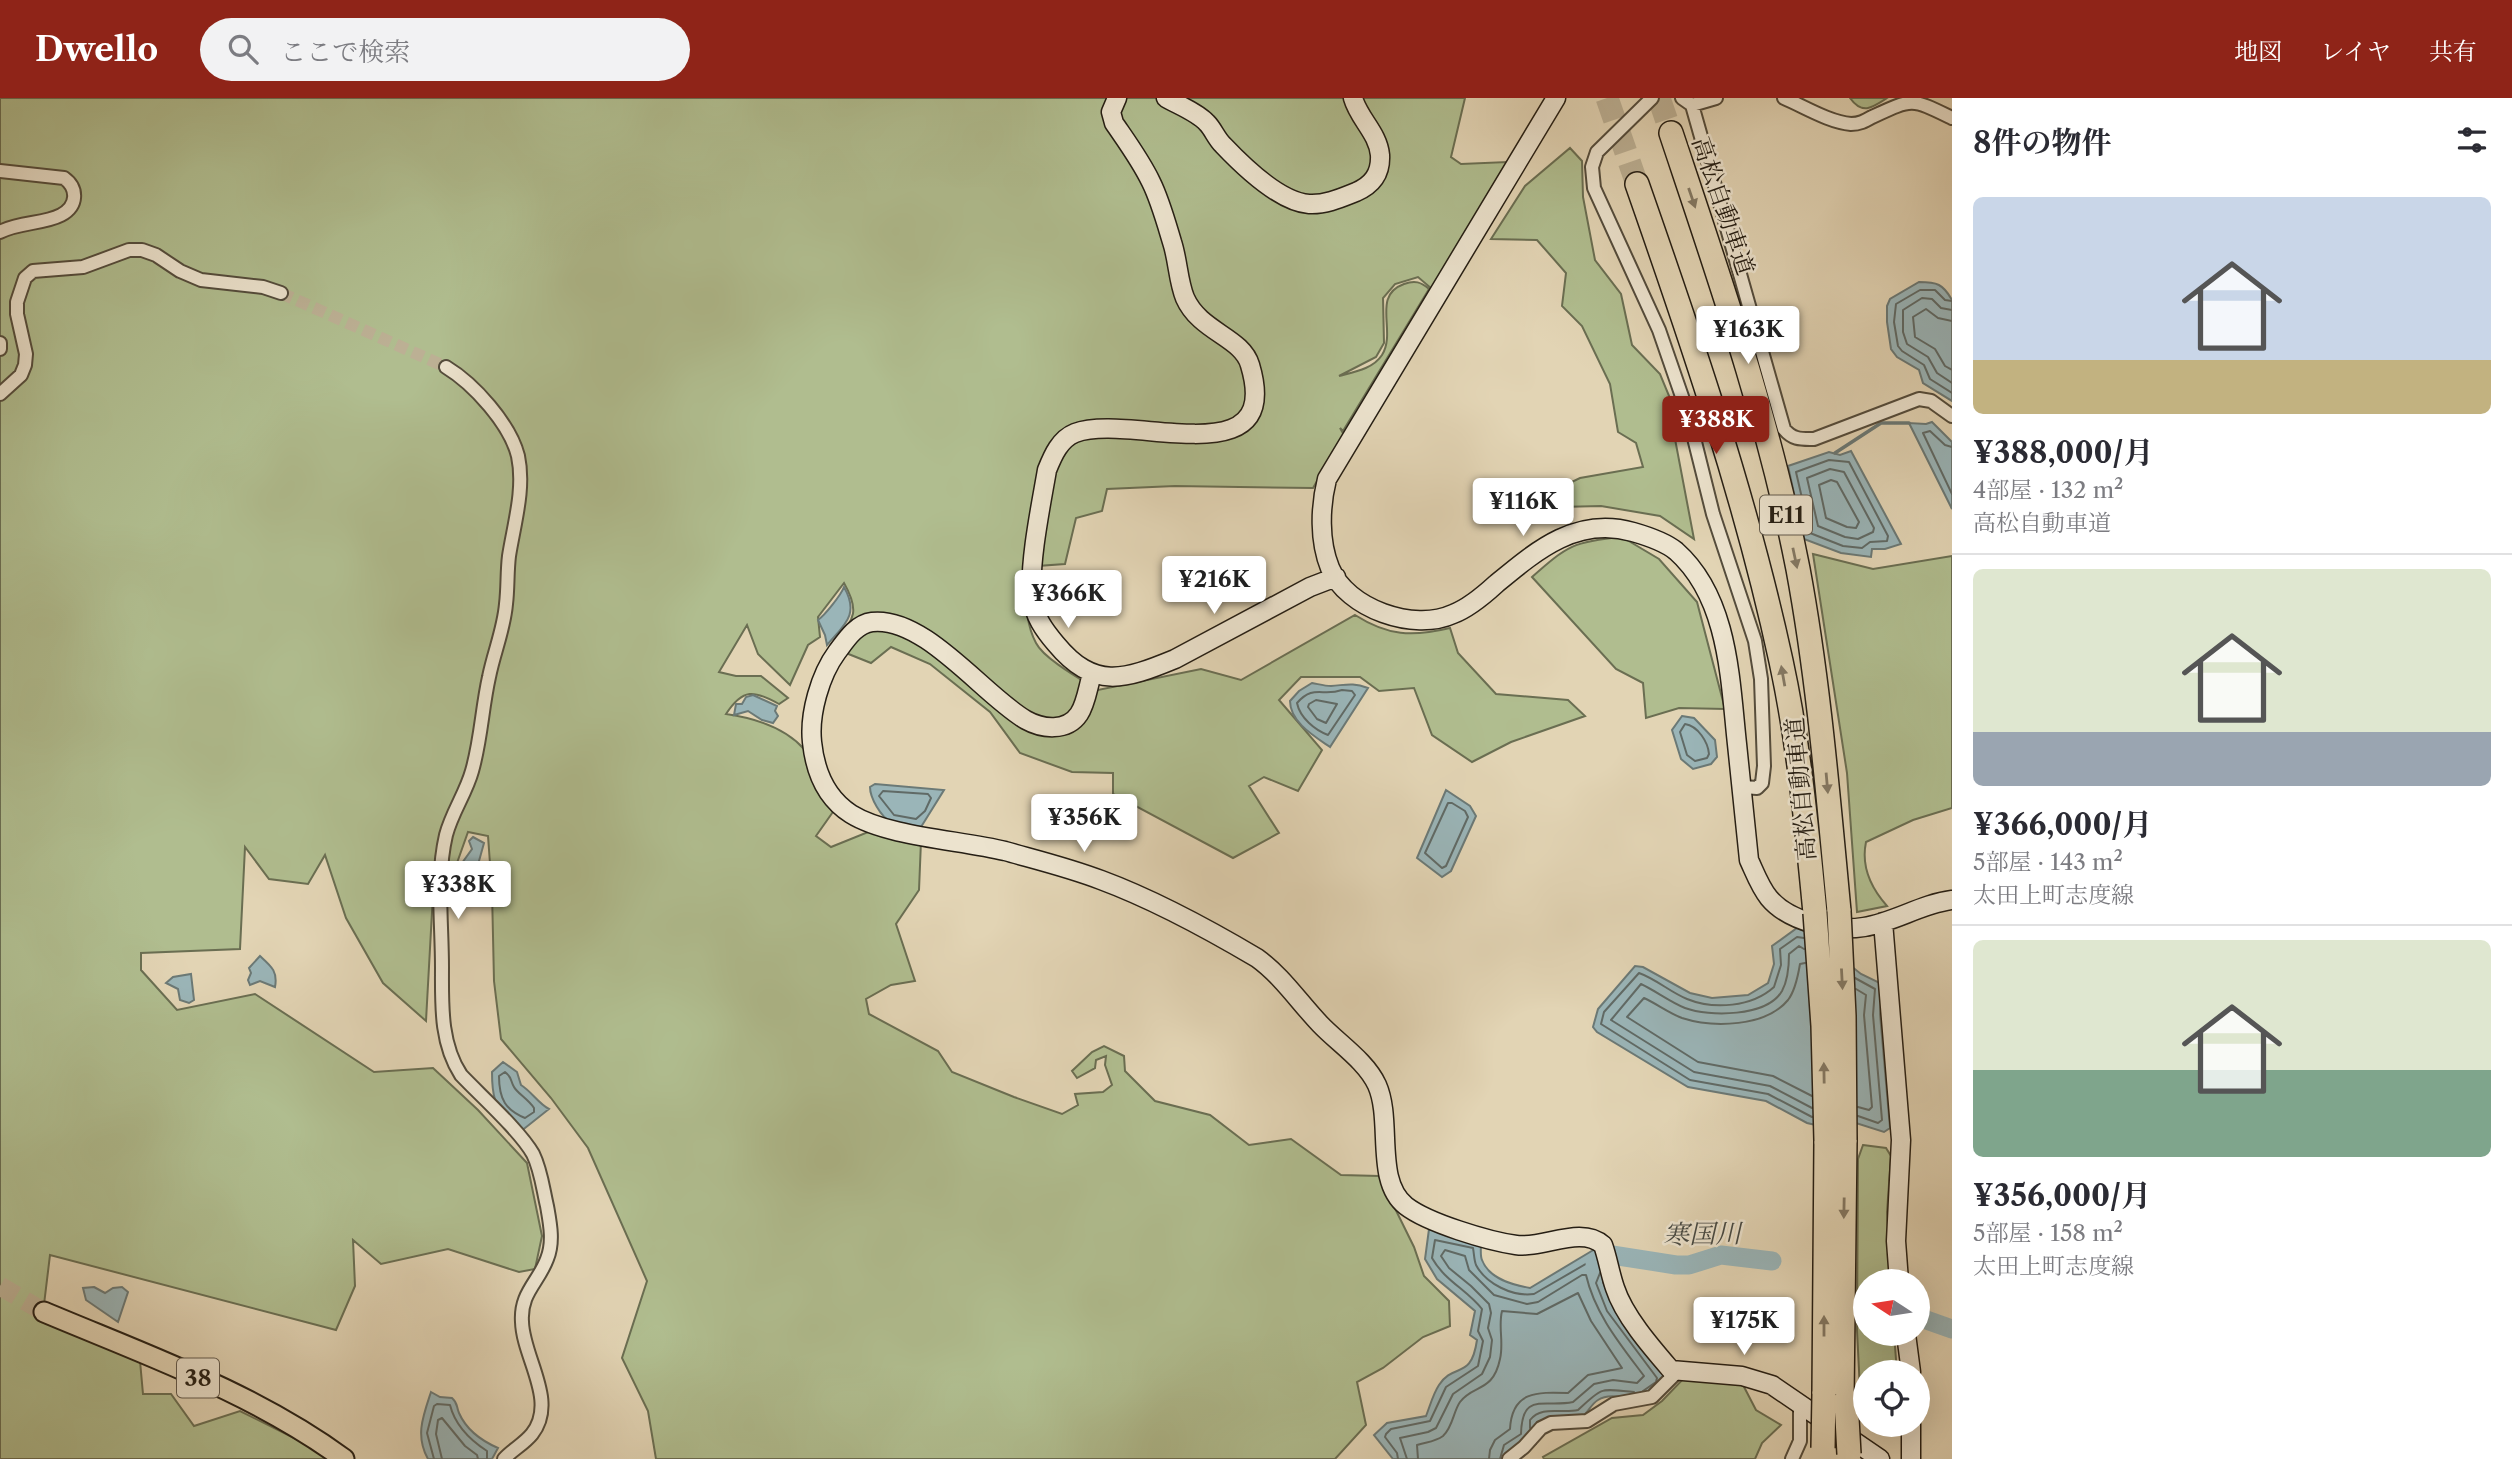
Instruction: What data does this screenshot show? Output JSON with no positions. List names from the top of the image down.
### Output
{
  "streets": {
    "highway": ["高松自動車道", "E11"],
    "main road": ["38"]
  },
  "water": ["寒国川"],
  "north": "left",
  "page": {
    "header": "Dwello",
    "search": "ここで検索",
    "nav": ["地図", "レイヤ", "共有"],
    "heading": "8件の物件",
    "list": [
      {
        "name": "¥388,000/月",
        "note": "4部屋 · 132 m² · 高松自動車道"
      },
      {
        "name": "¥366,000/月",
        "note": "5部屋 · 143 m² · 太田上町志度線"
      },
      {
        "name": "¥356,000/月",
        "note": "5部屋 · 158 m² · 太田上町志度線"
      }
    ],
    "price": [
      "¥163K",
      "¥388K",
      "¥116K",
      "¥216K",
      "¥366K",
      "¥356K",
      "¥338K",
      "¥175K"
    ]
  }
}
